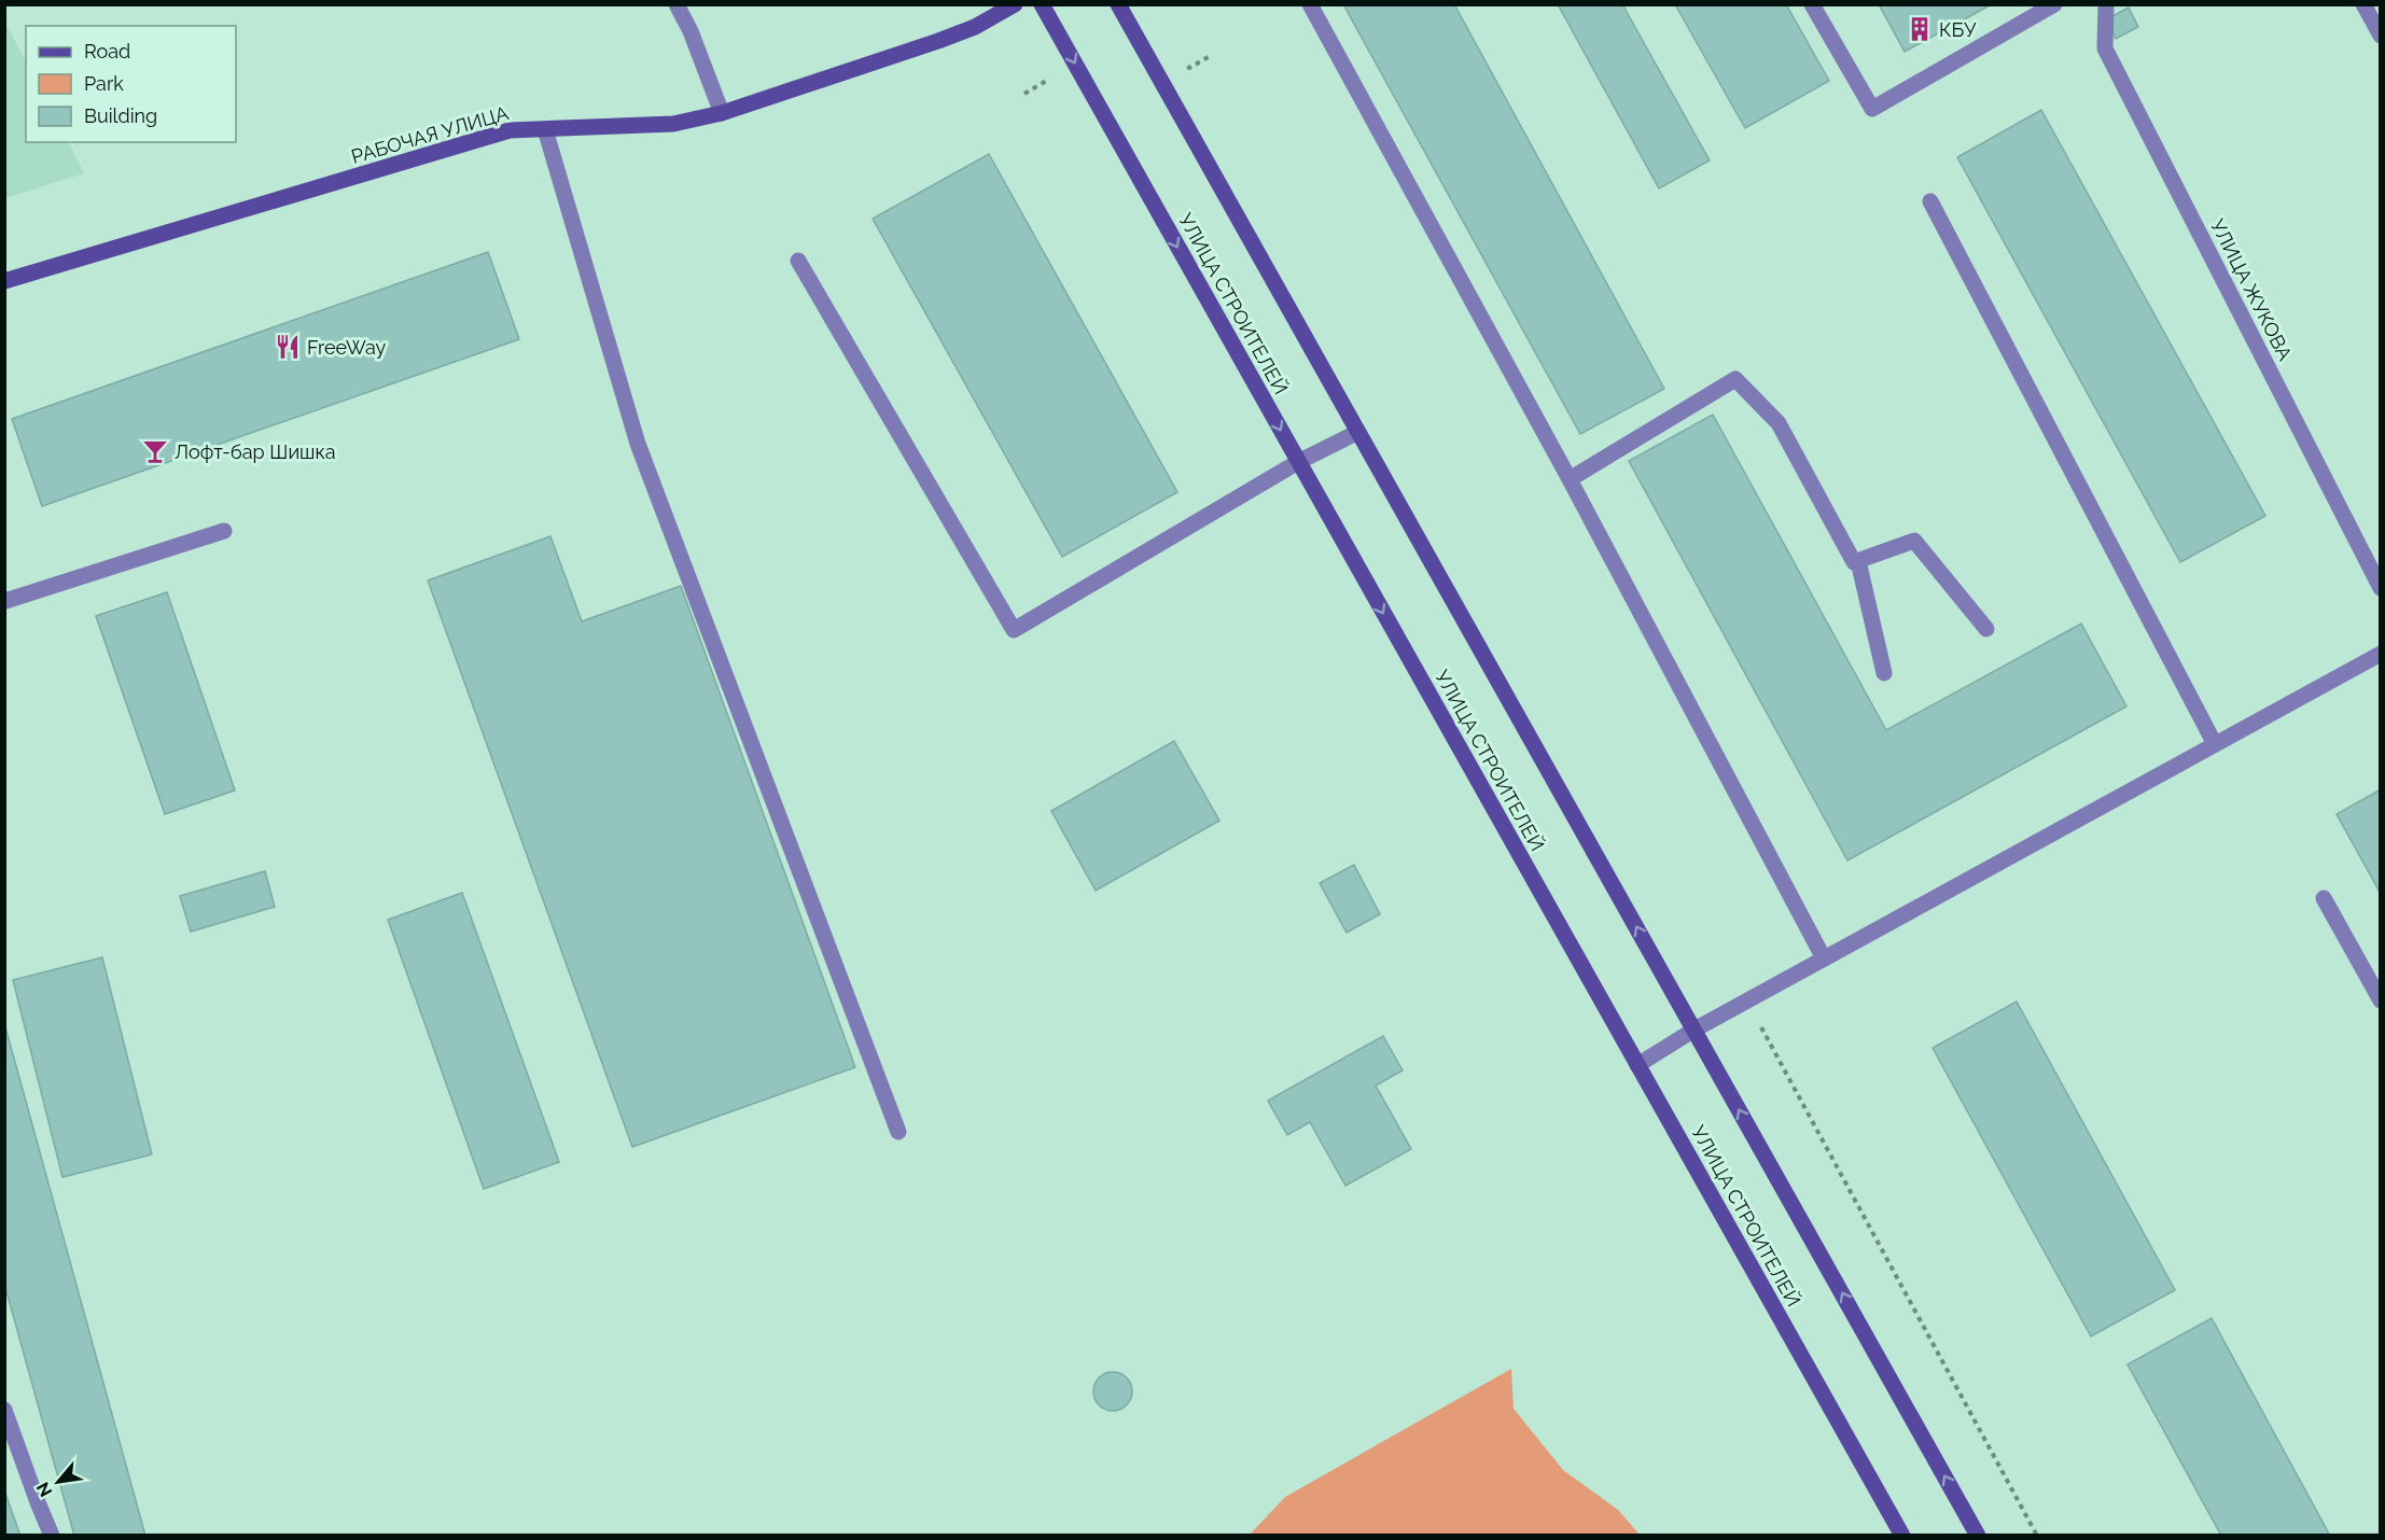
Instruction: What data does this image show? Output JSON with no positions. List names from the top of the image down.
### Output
{
  "streets": {
    "street": ["РАБОЧАЯ УЛИЦА", "УЛИЦА ЖУКОВА", "УЛИЦА СТРОИТЕЛЕЙ"]
  },
  "places": {
    "building": ["КБУ"],
    "restaurant": ["FreeWay"],
    "bar": ["Лофт-бар Шишка"]
  },
  "legend": ["Road", "Park", "Building"],
  "north": "bottom left"
}
